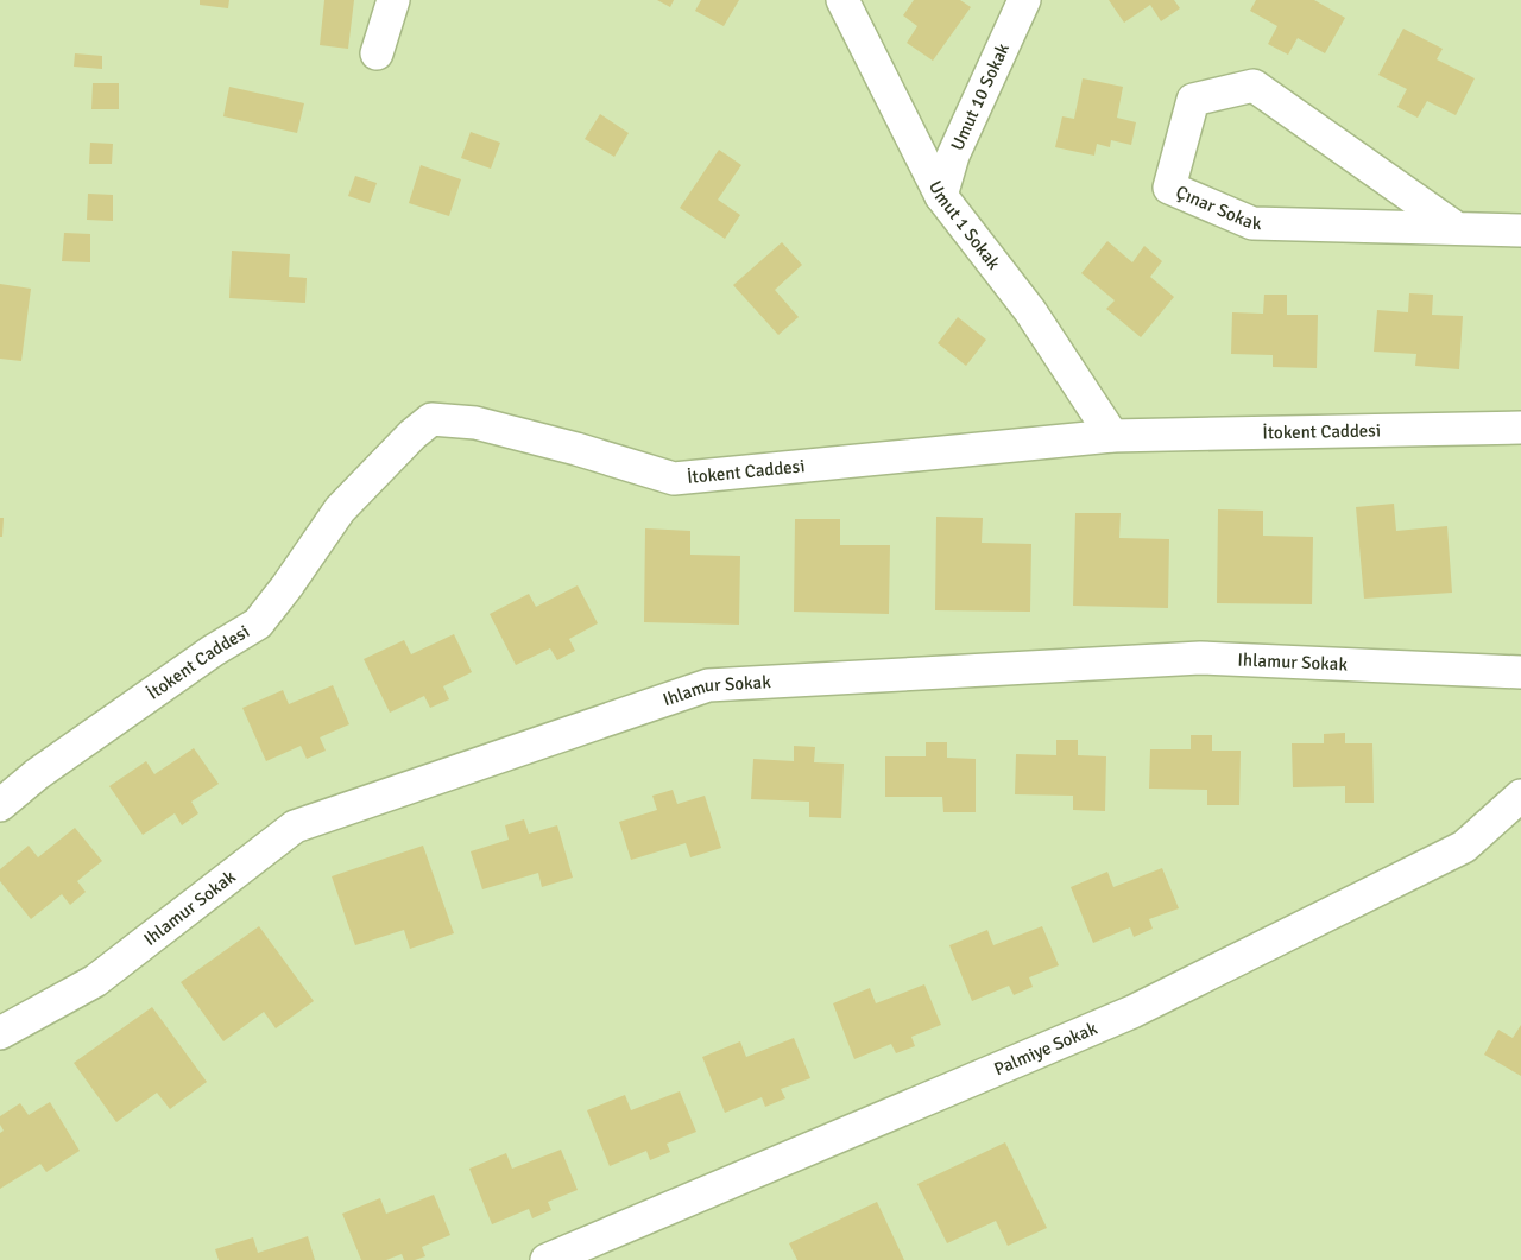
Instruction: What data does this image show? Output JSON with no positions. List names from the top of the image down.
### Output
{
  "streets": {
    "street": [
      "Umut 10 Sokak",
      "Çınar Sokak",
      "Umut 1 Sokak",
      "İtokent Caddesi",
      "Ihlamur Sokak",
      "Palmiye Sokak"
    ]
  },
  "crossings": [
    ["Umut 10 Sokak", "Umut 1 Sokak"],
    ["Umut 1 Sokak", "İtokent Caddesi"]
  ]
}
